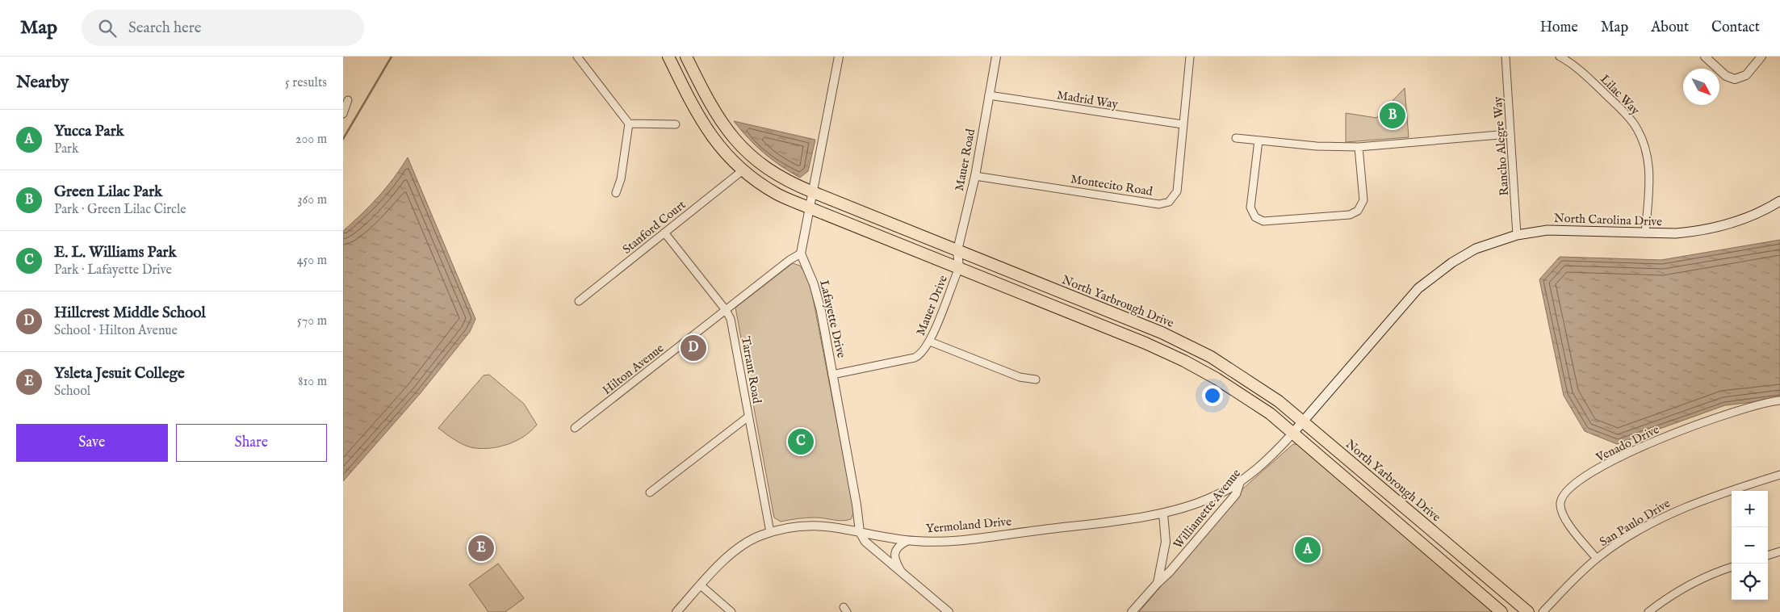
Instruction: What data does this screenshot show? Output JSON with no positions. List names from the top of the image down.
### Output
{
  "streets": {
    "main road": ["North Carolina Drive", "North Yarbrough Drive"],
    "street": [
      "Lilac Way",
      "Madrid Way",
      "Rancho Alegre Way",
      "Mauer Road",
      "Montecito Road",
      "Stanford Court",
      "Mauer Drive",
      "Lafayette Drive",
      "Hilton Avenue",
      "Tarrant Road",
      "Venado Drive",
      "Williamette Avenue",
      "San Paulo Drive",
      "Yermoland Drive"
    ]
  },
  "crossings": [
    ["Lilac Way", "North Carolina Drive"],
    ["Madrid Way", "Mauer Road"],
    ["Madrid Way", "Montecito Road"],
    ["Rancho Alegre Way", "North Carolina Drive"],
    ["Mauer Road", "Montecito Road"],
    ["Mauer Road", "North Yarbrough Drive"],
    ["Mauer Road", "Mauer Drive"],
    ["North Carolina Drive", "North Yarbrough Drive"],
    ["North Carolina Drive", "Williamette Avenue"],
    ["Stanford Court", "Tarrant Road"],
    ["Mauer Drive", "Lafayette Drive"],
    ["Lafayette Drive", "Hilton Avenue"],
    ["Lafayette Drive", "Yermoland Drive"],
    ["Hilton Avenue", "Tarrant Road"],
    ["Tarrant Road", "Yermoland Drive"],
    ["Venado Drive", "San Paulo Drive"],
    ["Williamette Avenue", "Yermoland Drive"]
  ],
  "north": "bottom right",
  "page": {
    "header": "Map",
    "search": "Search here",
    "nav": [
      "Home",
      "Map",
      "About",
      "Contact"
    ],
    "heading": ["Nearby", "5 results"],
    "pins": [
      "B",
      "D",
      "C",
      "E",
      "A"
    ],
    "list": [
      {
        "mark": "A",
        "name": "Yucca Park",
        "note": "Park",
        "value": "200 m"
      },
      {
        "mark": "B",
        "name": "Green Lilac Park",
        "note": "Park · Green Lilac Circle",
        "value": "360 m"
      },
      {
        "mark": "C",
        "name": "E. L. Williams Park",
        "note": "Park · Lafayette Drive",
        "value": "450 m"
      },
      {
        "mark": "D",
        "name": "Hillcrest Middle School",
        "note": "School · Hilton Avenue",
        "value": "570 m"
      },
      {
        "mark": "E",
        "name": "Ysleta Jesuit College",
        "note": "School",
        "value": "810 m"
      }
    ],
    "buttons": ["Save", "Share"],
    "map_buttons": ["+", "−"]
  }
}
